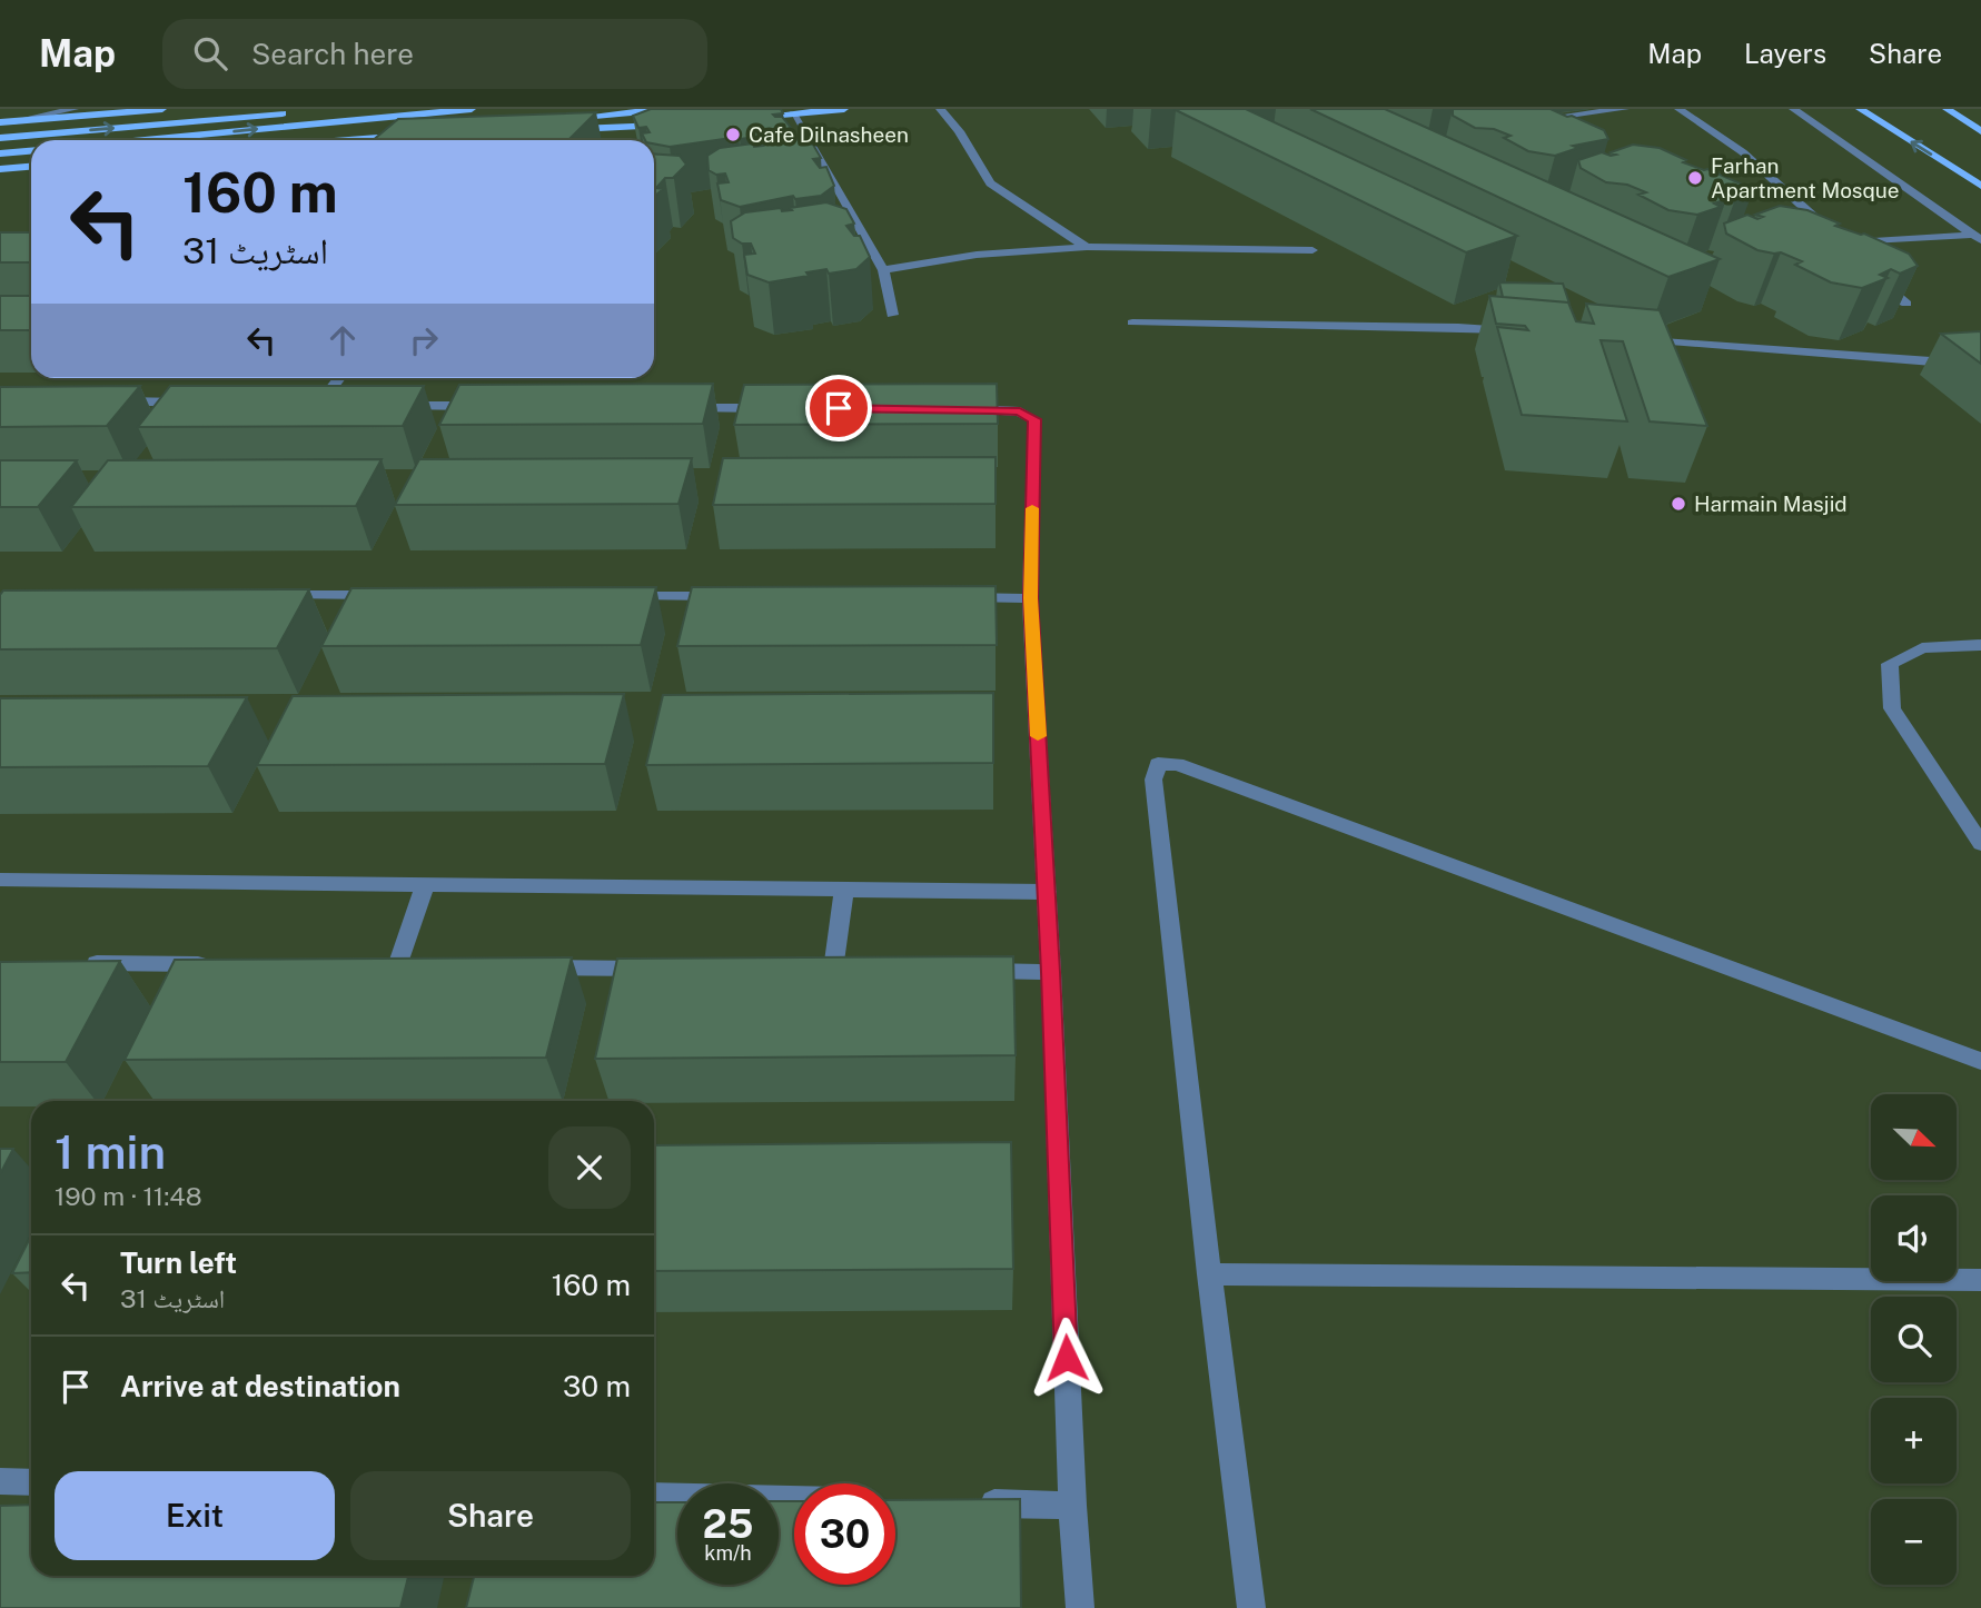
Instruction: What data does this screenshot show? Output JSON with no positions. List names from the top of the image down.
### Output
{
  "places": ["Cafe Dilnasheen", "Farhan Apartment Mosque", "Harmain Masjid"],
  "north": "bottom right",
  "page": {
    "header": "Map",
    "search": "Search here",
    "nav": ["Map", "Layers", "Share"],
    "turn": ["160 m", "اسٹریٹ 31"],
    "map_buttons": ["+", "−"],
    "heading": ["1 min", "190 m · 11:48"],
    "list": [
      {
        "name": "Turn left",
        "note": "اسٹریٹ 31",
        "value": "160 m"
      },
      {
        "name": "Arrive at destination",
        "value": "30 m"
      }
    ],
    "buttons": ["Exit", "Share"],
    "speed": "25 km/h",
    "limit": "30"
  }
}
